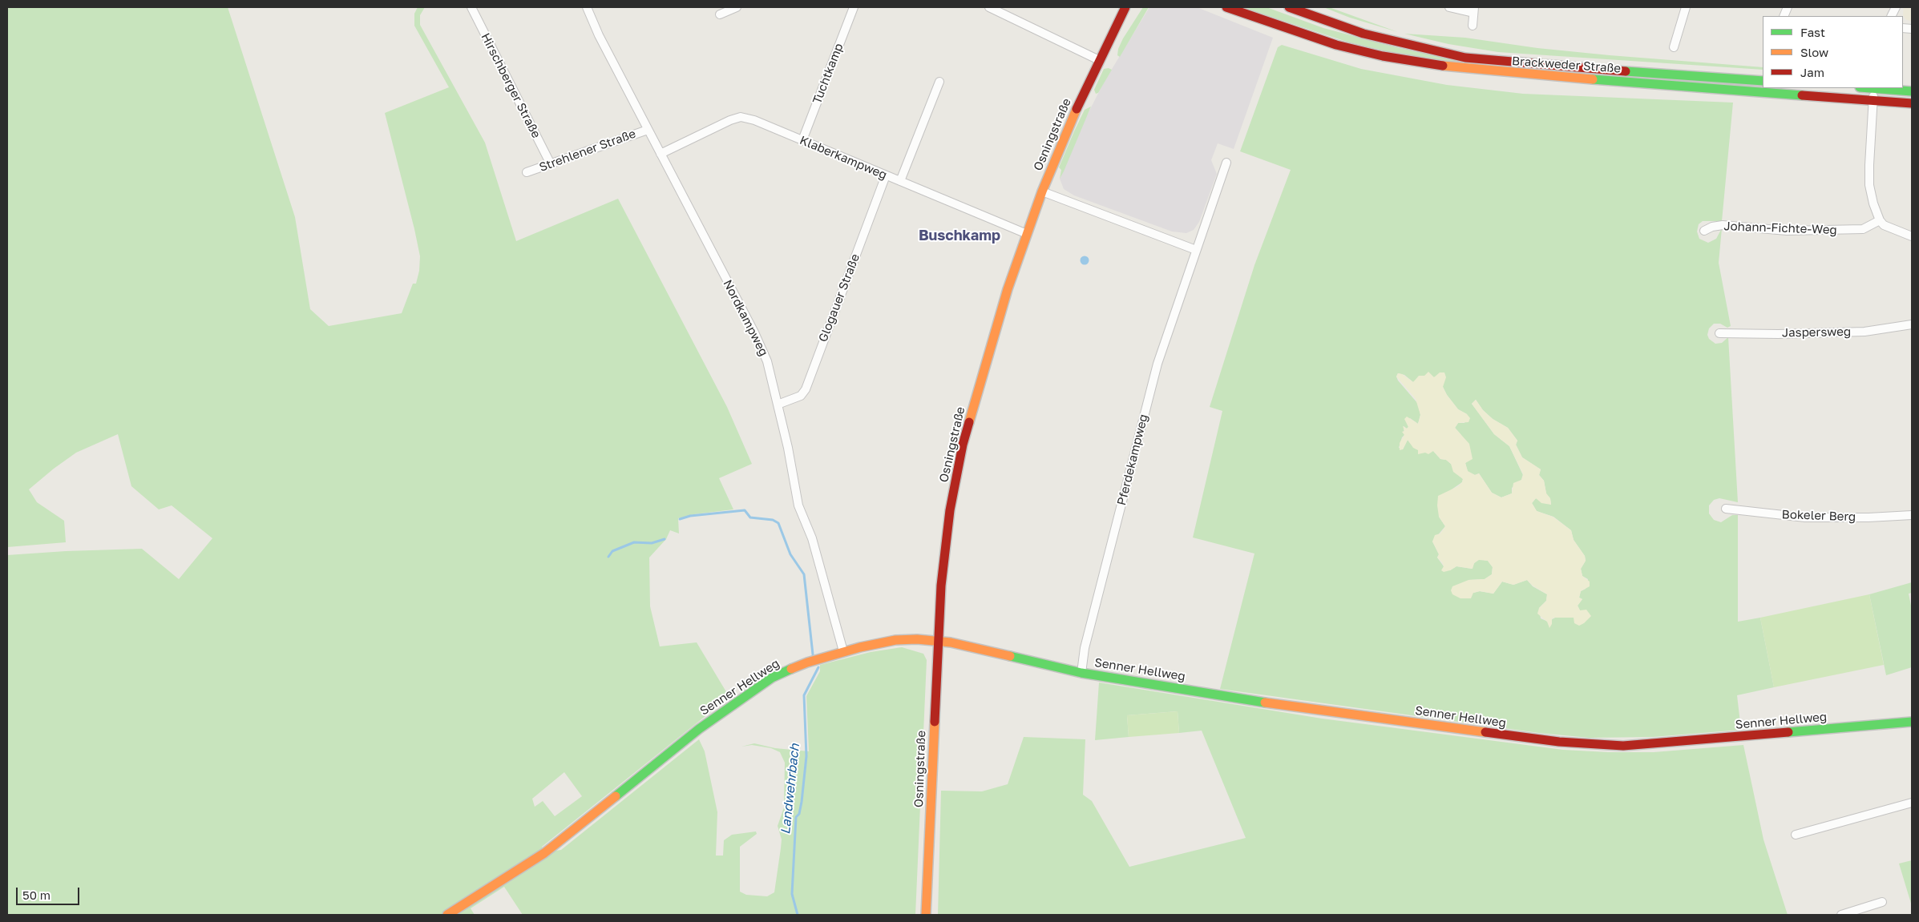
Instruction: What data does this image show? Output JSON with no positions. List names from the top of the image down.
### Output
{
  "streets": {
    "main road": ["Brackweder Straße", "Osningstraße", "Senner Hellweg"],
    "street": [
      "Tuchtkamp",
      "Hirschberger Straße",
      "Strehlener Straße",
      "Klaberkampweg",
      "Johann-Fichte-Weg",
      "Glogauer Straße",
      "Nordkampweg",
      "Jaspersweg",
      "Pferdekampweg",
      "Bokeler Berg"
    ]
  },
  "crossings": [
    ["Tuchtkamp", "Klaberkampweg"],
    ["Hirschberger Straße", "Strehlener Straße"],
    ["Osningstraße", "Klaberkampweg"],
    ["Osningstraße", "Senner Hellweg"],
    ["Strehlener Straße", "Nordkampweg"],
    ["Klaberkampweg", "Glogauer Straße"],
    ["Klaberkampweg", "Nordkampweg"],
    ["Glogauer Straße", "Nordkampweg"],
    ["Nordkampweg", "Senner Hellweg"],
    ["Pferdekampweg", "Senner Hellweg"]
  ],
  "districts": ["Buschkamp"],
  "water": ["Landwehrbach"],
  "legend": ["Fast", "Slow", "Jam"],
  "scale_bar": "50 m"
}
